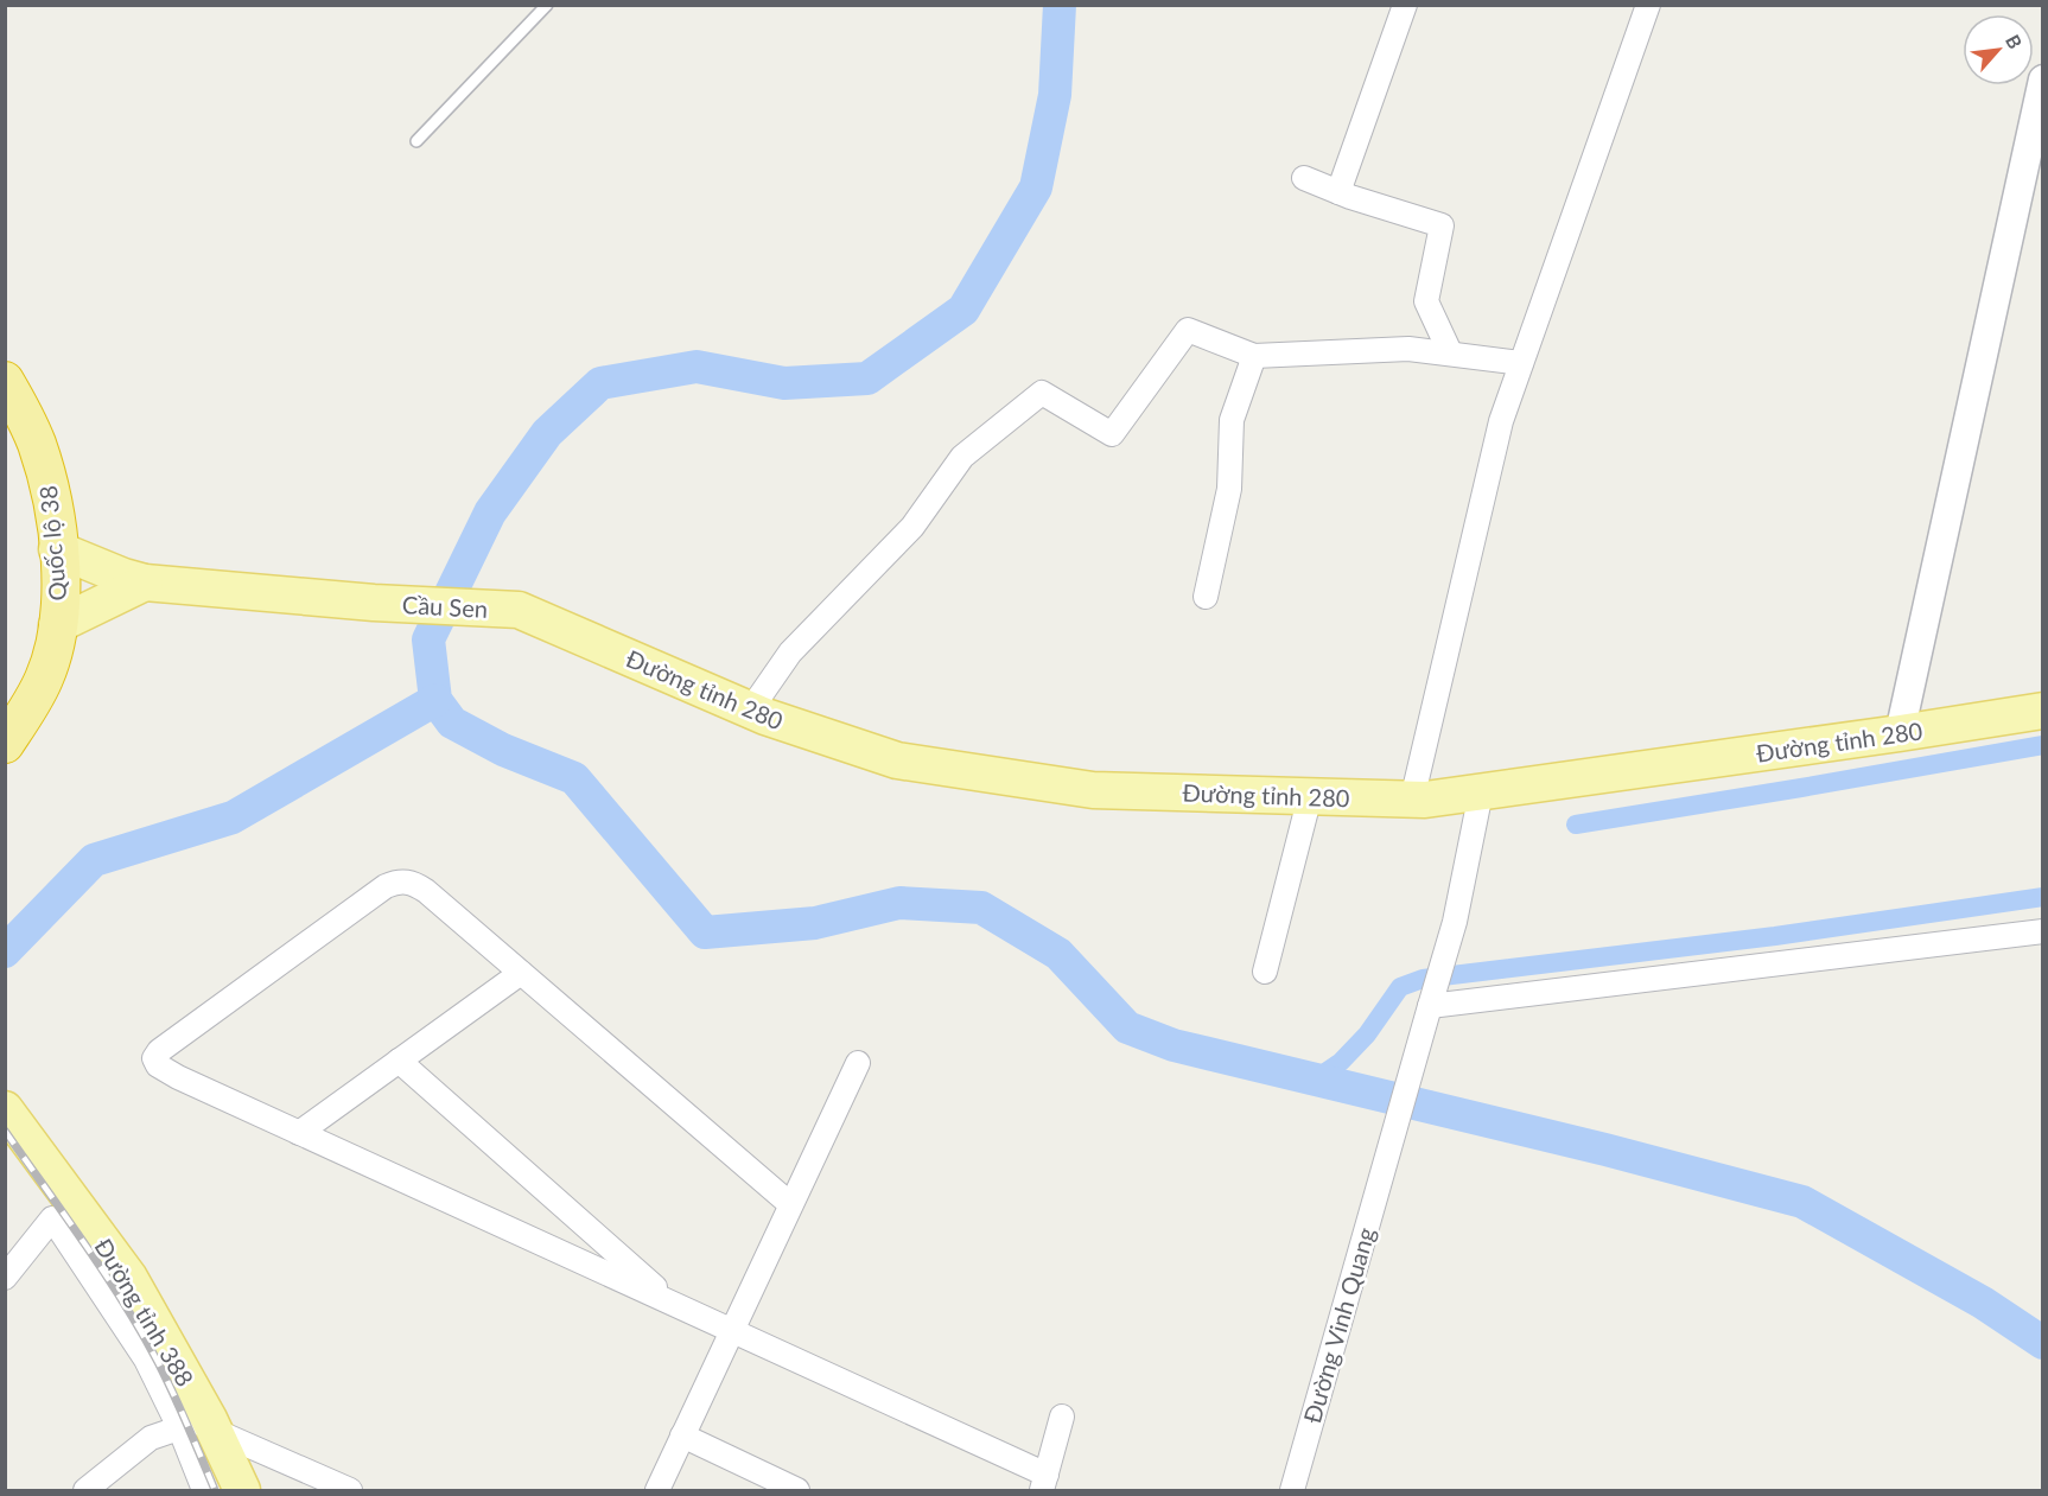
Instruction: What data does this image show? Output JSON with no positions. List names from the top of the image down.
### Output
{
  "streets": {
    "highway": ["Quốc lộ 38"],
    "main road": ["Cầu Sen", "Đường tỉnh 280", "Đường tỉnh 388"],
    "street": ["Đường Vinh Quang"]
  },
  "crossings": [
    ["Cầu Sen", "Đường tỉnh 280"],
    ["Đường tỉnh 280", "Đường Vinh Quang"]
  ],
  "north": "top right"
}
